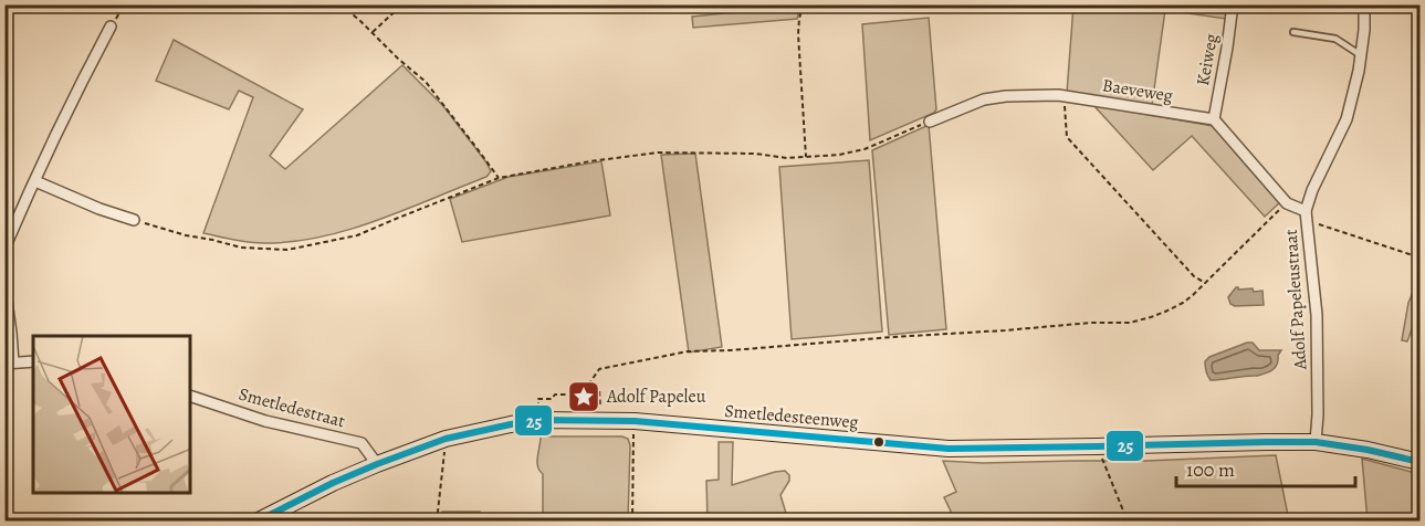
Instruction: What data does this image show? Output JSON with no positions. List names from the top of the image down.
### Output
{
  "streets": {
    "street": [
      "Keiweg",
      "Baeveweg",
      "Adolf Papeleustraat",
      "Smetledestraat",
      "Smetledesteenweg"
    ]
  },
  "crossings": [
    ["Keiweg", "Baeveweg"],
    ["Adolf Papeleustraat", "Smetledesteenweg"],
    ["Smetledestraat", "Smetledesteenweg"]
  ],
  "places": {
    "place": ["Adolf Papeleu"]
  },
  "lines": ["transit line 25"],
  "scale_bar": "100 m"
}
